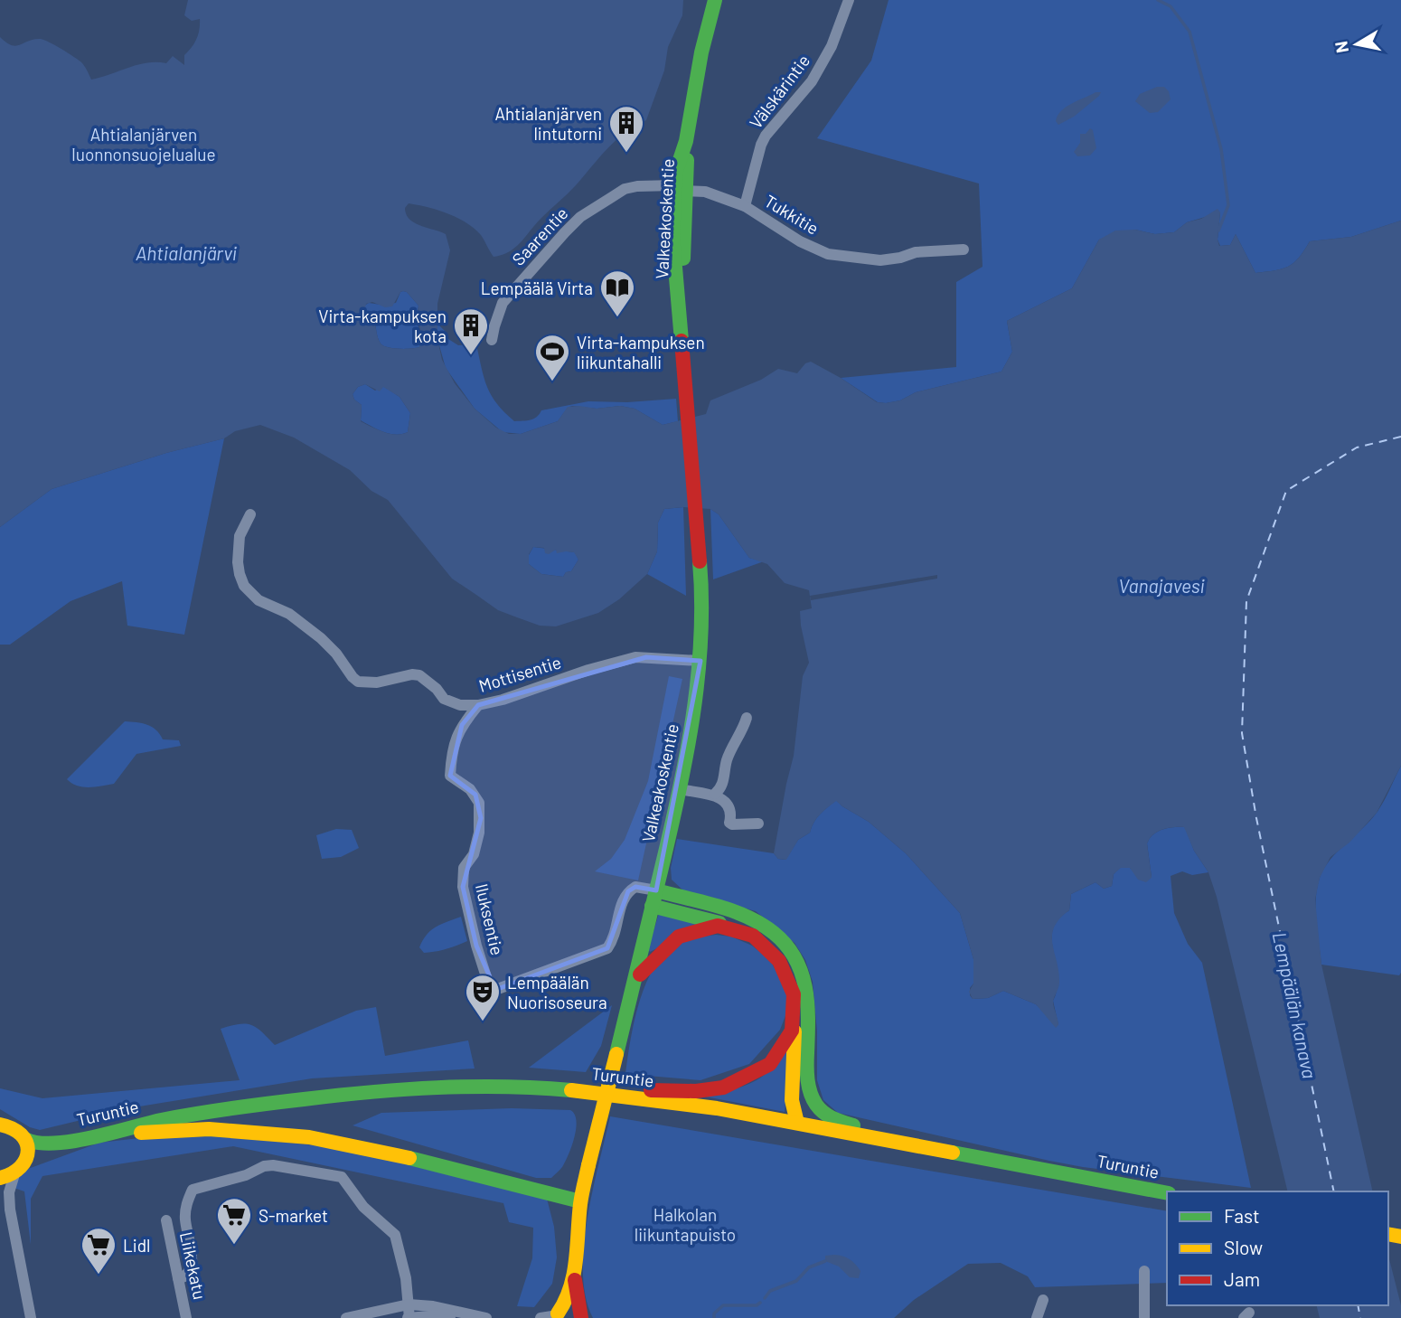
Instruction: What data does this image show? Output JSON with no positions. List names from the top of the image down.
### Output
{
  "streets": {
    "main road": ["Valkeakoskentie", "Turuntie"],
    "street": [
      "Välskärintie",
      "Tukkitie",
      "Saarentie",
      "Mottisentie",
      "Iluksentie",
      "Liikekatu"
    ]
  },
  "crossings": [
    ["Välskärintie", "Tukkitie"],
    ["Tukkitie", "Valkeakoskentie"],
    ["Tukkitie", "Saarentie"],
    ["Valkeakoskentie", "Saarentie"],
    ["Valkeakoskentie", "Mottisentie"],
    ["Valkeakoskentie", "Iluksentie"],
    ["Mottisentie", "Iluksentie"]
  ],
  "water": ["Ahtialanjärvi", "Vanajavesi", "Lempäälän kanava"],
  "parks": ["Ahtialanjärven luonnonsuojelualue", "Halkolan liikuntapuisto"],
  "places": {
    "building": ["Ahtialanjärven lintutorni", "Virta-kampuksen kota"],
    "library": ["Lempäälä Virta"],
    "sports": ["Virta-kampuksen liikuntahalli"],
    "theatre": ["Lempäälän Nuorisoseura"],
    "supermarket": ["S-market", "Lidl"]
  },
  "legend": ["Fast", "Slow", "Jam"],
  "north": "left"
}
